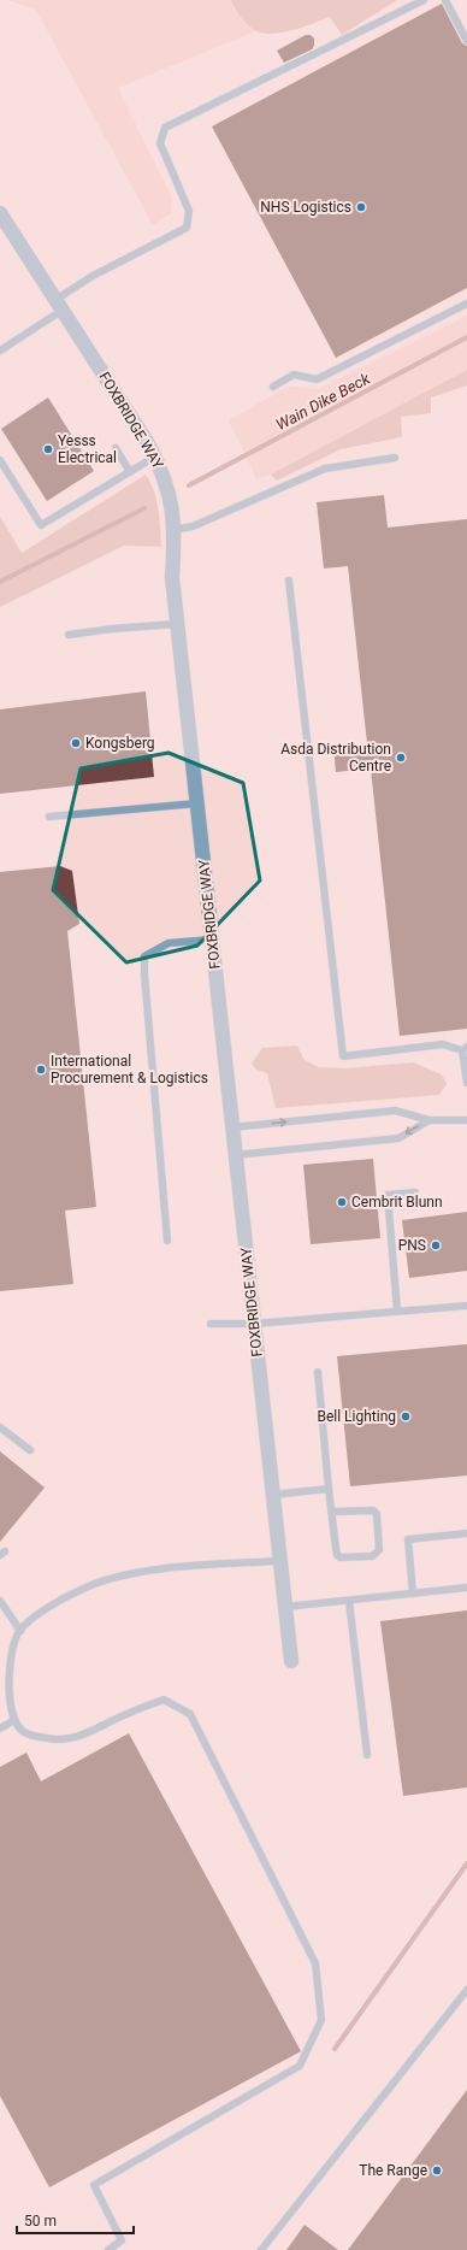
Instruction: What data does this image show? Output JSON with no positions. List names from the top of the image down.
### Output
{
  "streets": {
    "street": ["FOXBRIDGE WAY"]
  },
  "water": ["Wain Dike Beck"],
  "places": [
    "NHS Logistics",
    "Yesss Electrical",
    "Kongsberg",
    "Asda Distribution Centre",
    "International Procurement & Logistics",
    "Cembrit Blunn",
    "PNS",
    "Bell Lighting",
    "The Range"
  ],
  "scale_bar": "50 m"
}
